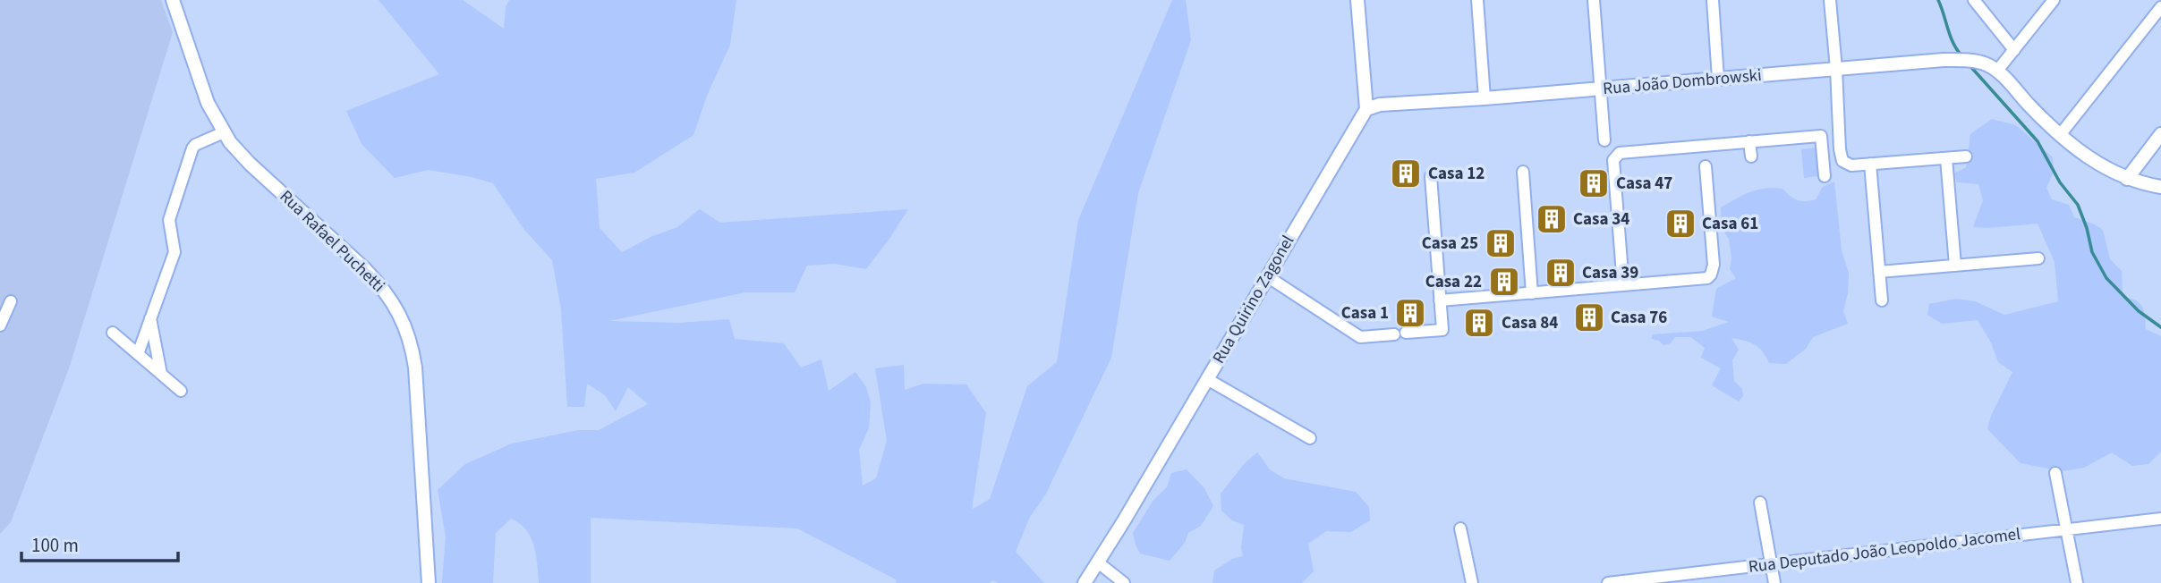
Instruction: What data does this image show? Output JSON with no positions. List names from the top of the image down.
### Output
{
  "streets": {
    "street": [
      "Rua João Dombrowski",
      "Rua Rafael Puchetti",
      "Rua Quirino Zagonel",
      "Rua Deputado João Leopoldo Jacomel"
    ]
  },
  "crossings": [
    ["Rua João Dombrowski", "Rua Quirino Zagonel"]
  ],
  "places": {
    "building": [
      "Casa 12",
      "Casa 47",
      "Casa 34",
      "Casa 61",
      "Casa 25",
      "Casa 39",
      "Casa 22",
      "Casa 1",
      "Casa 76",
      "Casa 84"
    ]
  },
  "scale_bar": "100 m"
}
